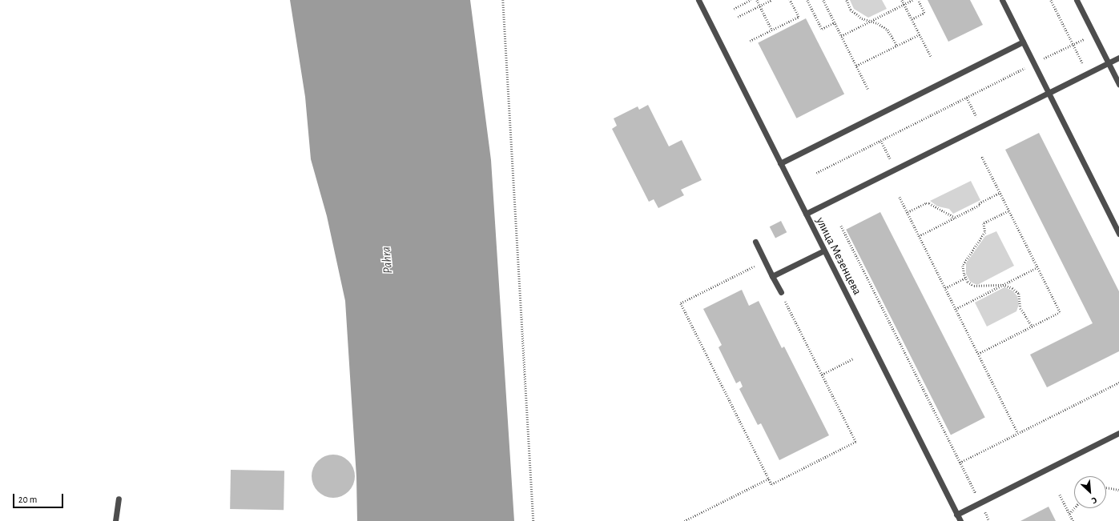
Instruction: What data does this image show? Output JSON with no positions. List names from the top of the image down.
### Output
{
  "streets": {
    "street": ["улица Мезенцева"]
  },
  "water": ["Pahra"],
  "scale_bar": "20 m",
  "north": "bottom right"
}
